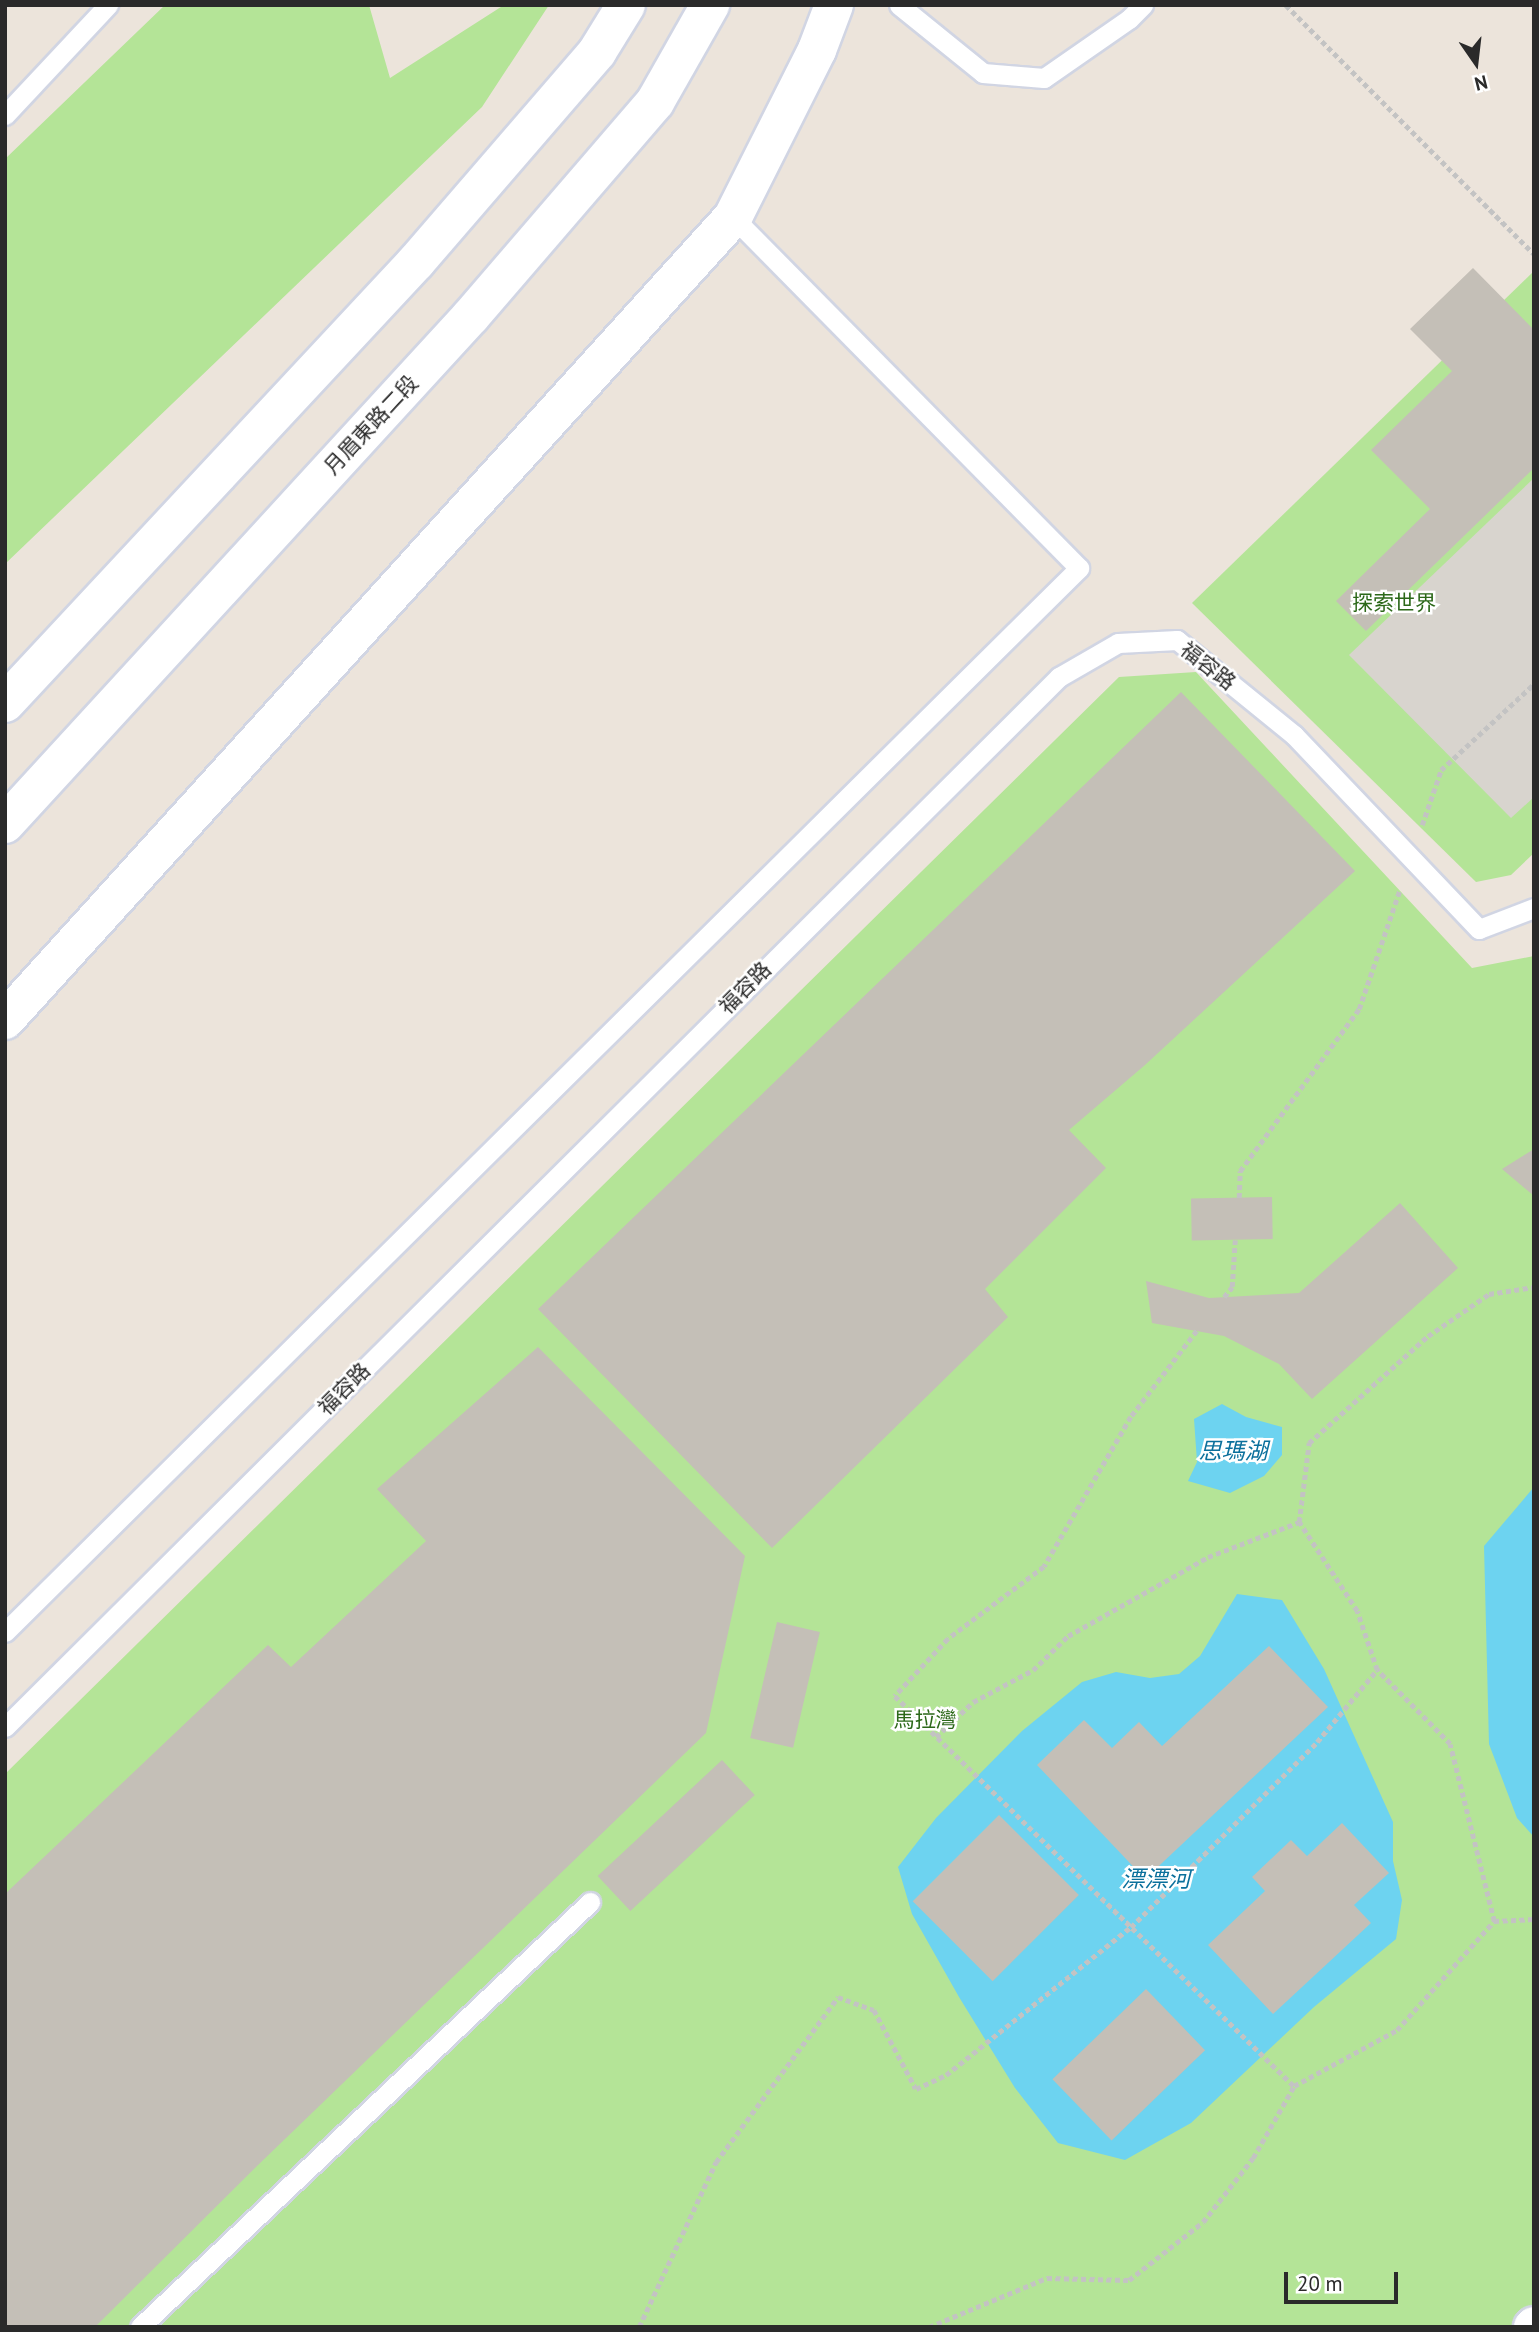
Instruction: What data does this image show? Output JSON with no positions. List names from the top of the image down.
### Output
{
  "streets": {
    "street": ["月眉東路二段"],
    "lane": ["福容路"]
  },
  "water": ["思瑪湖", "漂漂河"],
  "parks": ["探索世界", "馬拉灣"],
  "scale_bar": "20 m",
  "north": "bottom"
}
